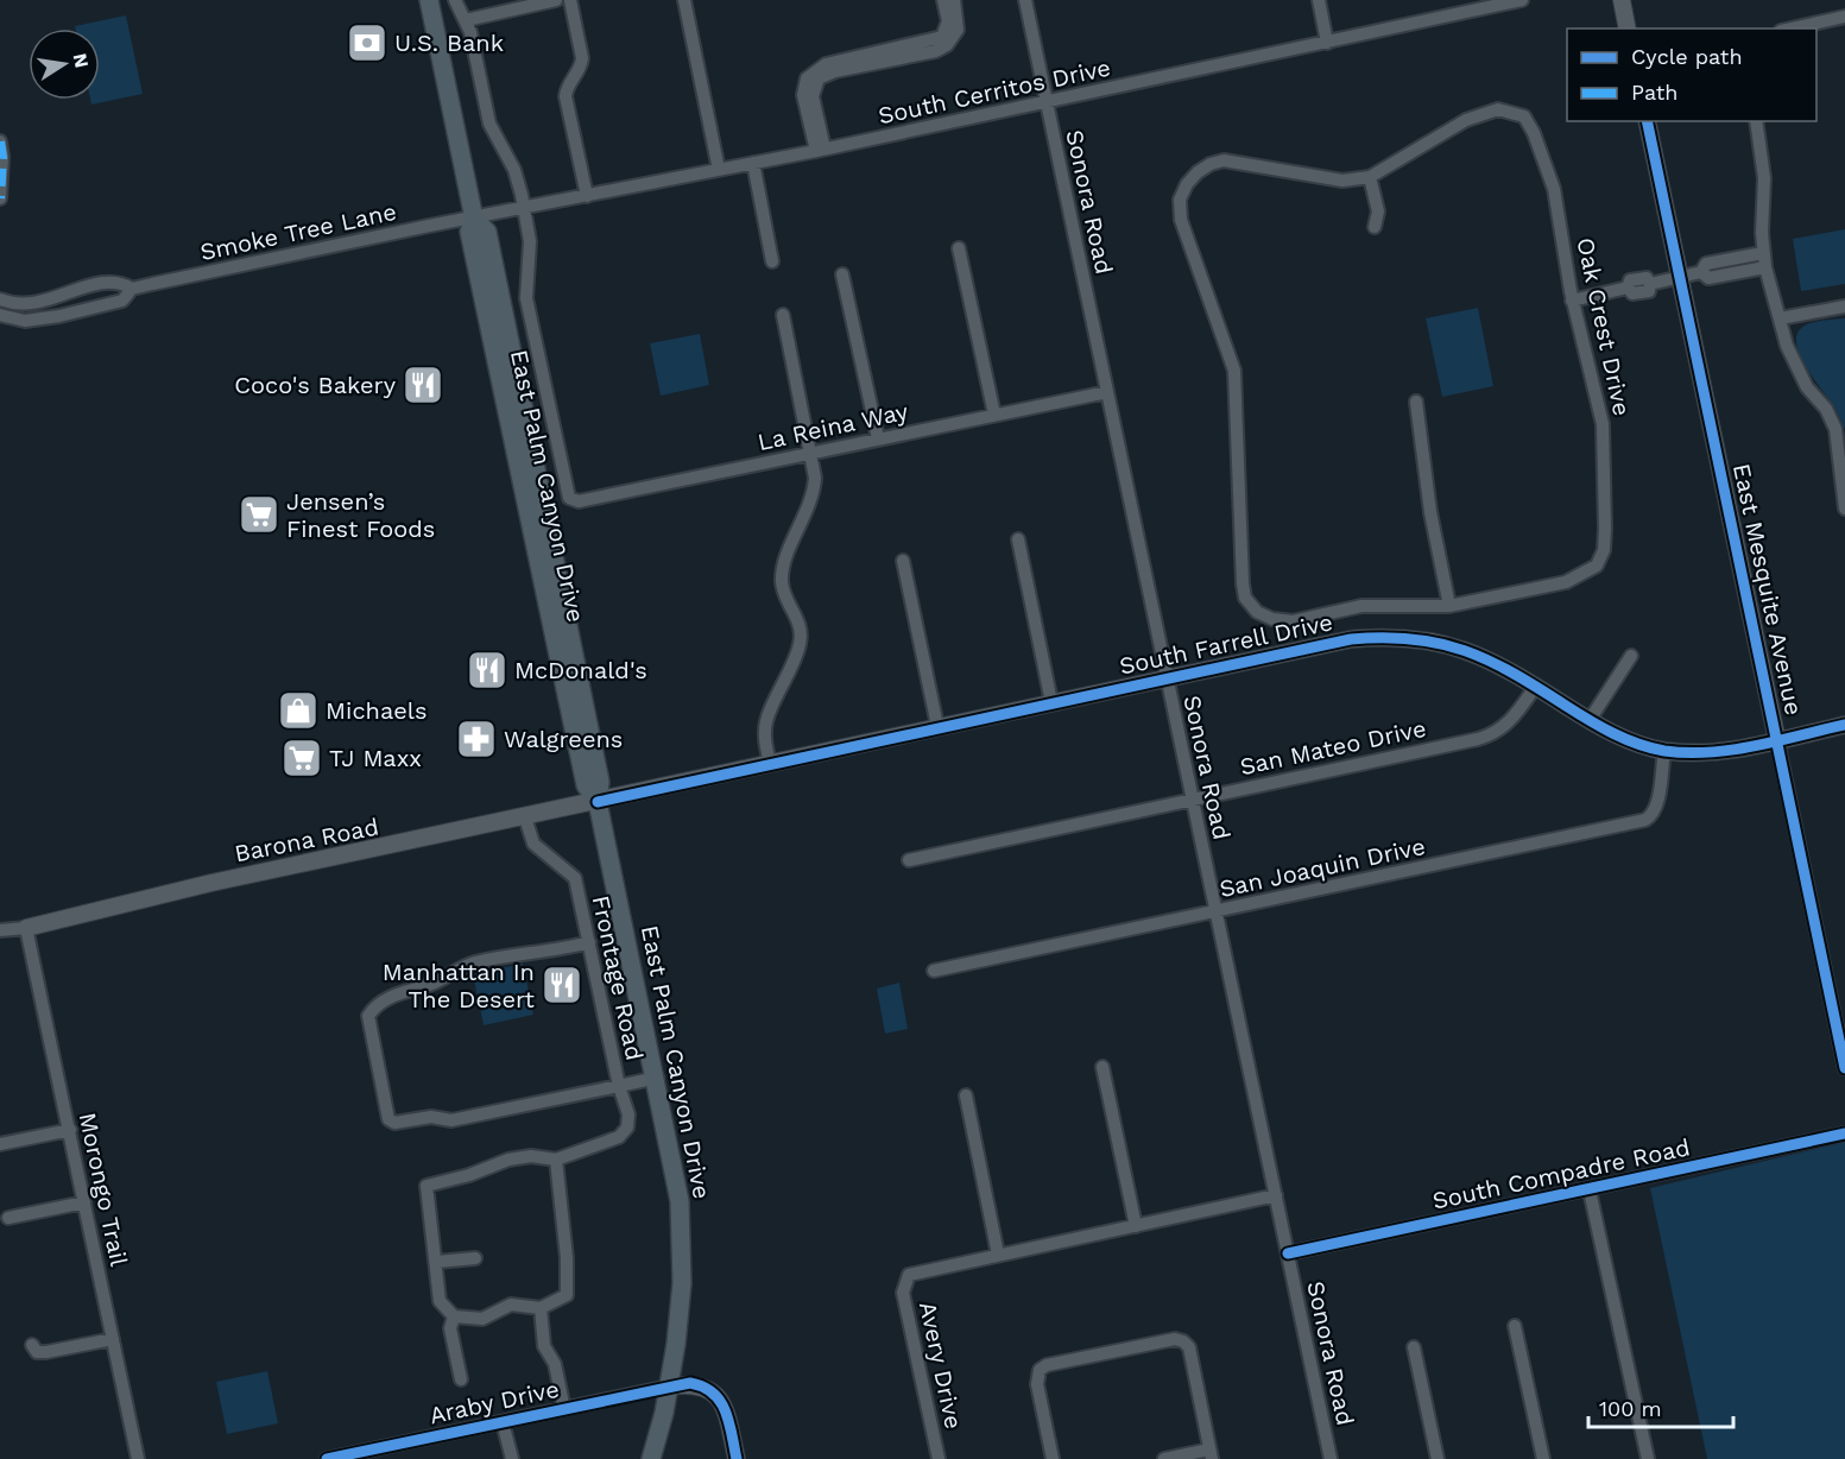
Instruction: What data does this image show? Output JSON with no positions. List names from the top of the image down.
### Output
{
  "streets": {
    "main road": ["East Palm Canyon Drive"],
    "street": [
      "South Cerritos Drive",
      "Sonora Road",
      "Smoke Tree Lane",
      "Oak Crest Drive",
      "La Reina Way",
      "East Mesquite Avenue",
      "South Farrell Drive",
      "San Mateo Drive",
      "Barona Road",
      "San Joaquin Drive",
      "Frontage Road",
      "South Compadre Road",
      "Morongo Trail",
      "Avery Drive",
      "Araby Drive"
    ]
  },
  "crossings": [
    ["South Cerritos Drive", "Sonora Road"],
    ["South Cerritos Drive", "Smoke Tree Lane"],
    ["South Cerritos Drive", "La Reina Way"],
    ["South Cerritos Drive", "East Palm Canyon Drive"],
    ["Sonora Road", "La Reina Way"],
    ["Sonora Road", "South Farrell Drive"],
    ["Sonora Road", "San Mateo Drive"],
    ["Sonora Road", "San Joaquin Drive"],
    ["Sonora Road", "South Compadre Road"],
    ["Smoke Tree Lane", "East Palm Canyon Drive"],
    ["East Palm Canyon Drive", "South Farrell Drive"],
    ["East Palm Canyon Drive", "Barona Road"],
    ["East Palm Canyon Drive", "Frontage Road"],
    ["East Palm Canyon Drive", "Araby Drive"],
    ["East Mesquite Avenue", "South Farrell Drive"],
    ["South Farrell Drive", "San Mateo Drive"],
    ["South Farrell Drive", "Barona Road"],
    ["South Farrell Drive", "San Joaquin Drive"],
    ["Barona Road", "Frontage Road"],
    ["Barona Road", "Morongo Trail"]
  ],
  "places": {
    "bank": ["U.S. Bank"],
    "restaurant": ["Coco's Bakery", "McDonald's", "Manhattan In The Desert"],
    "supermarket": ["Jensen’s Finest Foods", "TJ Maxx"],
    "shop": ["Michaels"],
    "pharmacy": ["Walgreens"]
  },
  "legend": ["Cycle path", "Path"],
  "scale_bar": "100 m",
  "north": "right"
}
